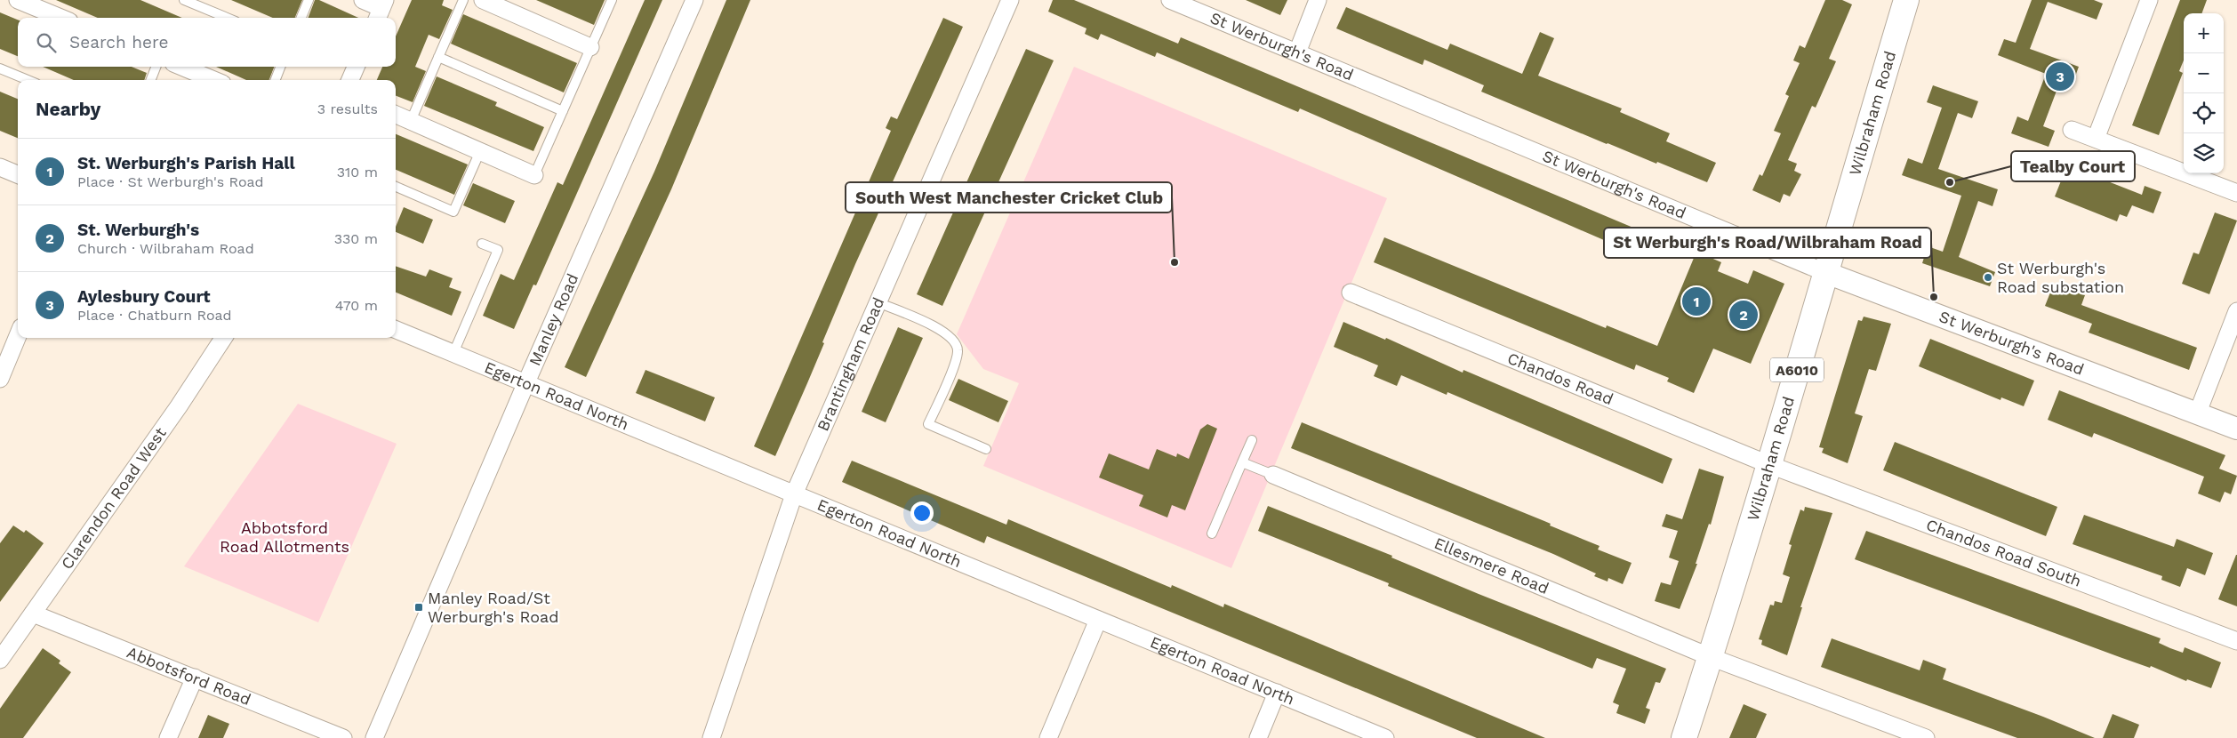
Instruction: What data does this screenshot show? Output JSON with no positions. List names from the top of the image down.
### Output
{
  "streets": {
    "highway": ["Wilbraham Road", "A6010"],
    "street": [
      "St Werburgh's Road",
      "Manley Road",
      "Brantingham Road",
      "Chandos Road",
      "Egerton Road North",
      "Clarendon Road West",
      "Chandos Road South",
      "Ellesmere Road",
      "Abbotsford Road"
    ]
  },
  "crossings": [
    ["St Werburgh's Road", "Wilbraham Road"],
    ["Wilbraham Road", "Chandos Road"],
    ["Wilbraham Road", "Chandos Road South"],
    ["Wilbraham Road", "Ellesmere Road"],
    ["Manley Road", "Egerton Road North"],
    ["Brantingham Road", "Egerton Road North"],
    ["Chandos Road", "Chandos Road South"],
    ["Clarendon Road West", "Abbotsford Road"]
  ],
  "parks": ["Abbotsford Road Allotments"],
  "places": {
    "other": [
      "Tealby Court",
      "South West Manchester Cricket Club",
      "St Werburgh's Road substation",
      "St Werburgh's Road/Wilbraham Road"
    ],
    "transit": ["Manley Road/St Werburgh's Road"]
  },
  "page": {
    "map_buttons": ["+", "−"],
    "search": "Search here",
    "pins": ["3", "1", "2"],
    "heading": ["Nearby", "3 results"],
    "list": [
      {
        "mark": "1",
        "name": "St. Werburgh's Parish Hall",
        "note": "Place · St Werburgh's Road",
        "value": "310 m"
      },
      {
        "mark": "2",
        "name": "St. Werburgh's",
        "note": "Church · Wilbraham Road",
        "value": "330 m"
      },
      {
        "mark": "3",
        "name": "Aylesbury Court",
        "note": "Place · Chatburn Road",
        "value": "470 m"
      }
    ]
  }
}
